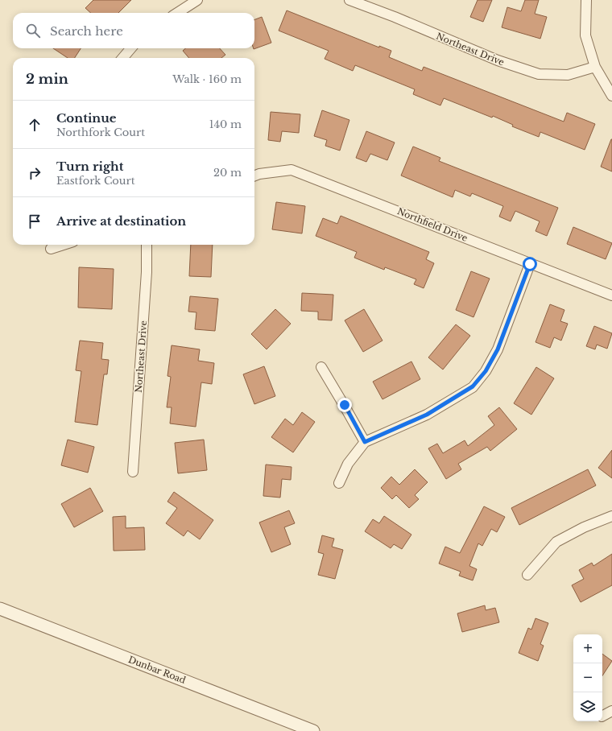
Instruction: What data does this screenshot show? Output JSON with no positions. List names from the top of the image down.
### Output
{
  "streets": {
    "street": ["Northeast Drive", "Northfield Drive", "Dunbar Road"]
  },
  "page": {
    "search": "Search here",
    "heading": ["2 min", "Walk · 160 m"],
    "list": [
      ["Continue", "Northfork Court", "140 m"],
      ["Turn right", "Eastfork Court", "20 m"],
      "Arrive at destination"
    ],
    "map_buttons": ["+", "−"]
  }
}
